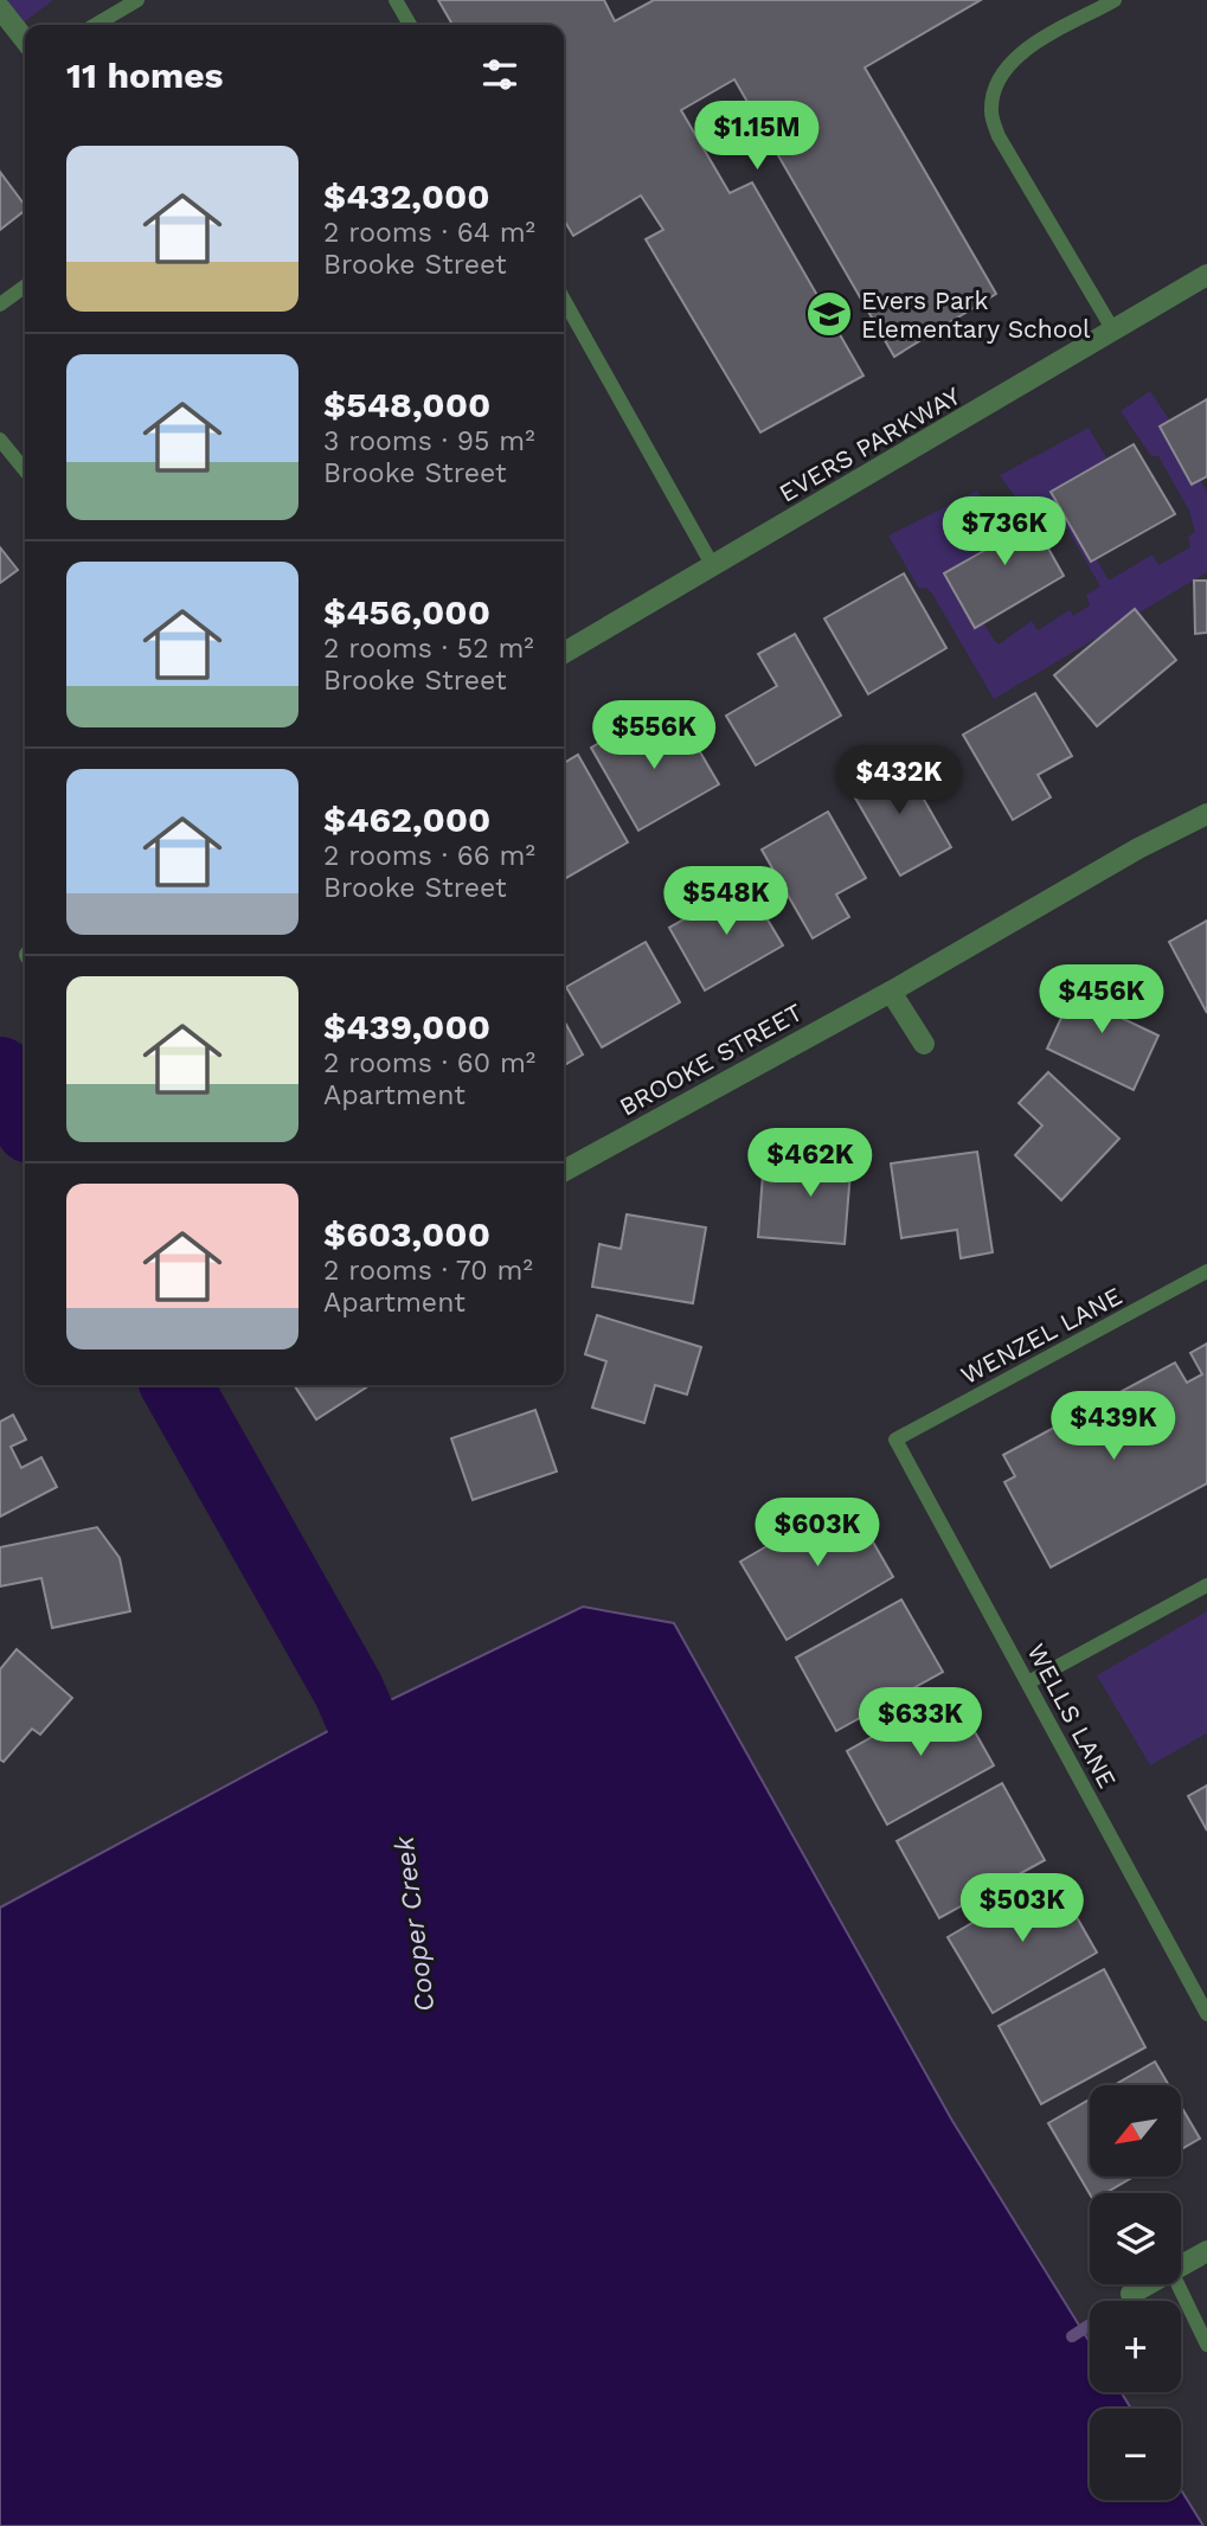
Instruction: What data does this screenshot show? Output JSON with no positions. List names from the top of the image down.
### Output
{
  "streets": {
    "street": ["EVERS PARKWAY", "BROOKE STREET"],
    "lane": ["WENZEL LANE", "WELLS LANE"]
  },
  "crossings": [
    ["WENZEL LANE", "WELLS LANE"]
  ],
  "water": ["Cooper Creek"],
  "places": {
    "school or university": ["Evers Park Elementary School"]
  },
  "north": "bottom left",
  "page": {
    "heading": "11 homes",
    "price": [
      "$1.15M",
      "$736K",
      "$556K",
      "$432K",
      "$548K",
      "$456K",
      "$462K",
      "$439K",
      "$603K",
      "$633K",
      "$503K"
    ],
    "list": [
      {
        "name": "$432,000",
        "note": "2 rooms · 64 m² · Brooke Street"
      },
      {
        "name": "$548,000",
        "note": "3 rooms · 95 m² · Brooke Street"
      },
      {
        "name": "$456,000",
        "note": "2 rooms · 52 m² · Brooke Street"
      },
      {
        "name": "$462,000",
        "note": "2 rooms · 66 m² · Brooke Street"
      },
      {
        "name": "$439,000",
        "note": "2 rooms · 60 m² · Apartment"
      },
      {
        "name": "$603,000",
        "note": "2 rooms · 70 m² · Apartment"
      }
    ],
    "map_buttons": ["+", "−"]
  }
}
